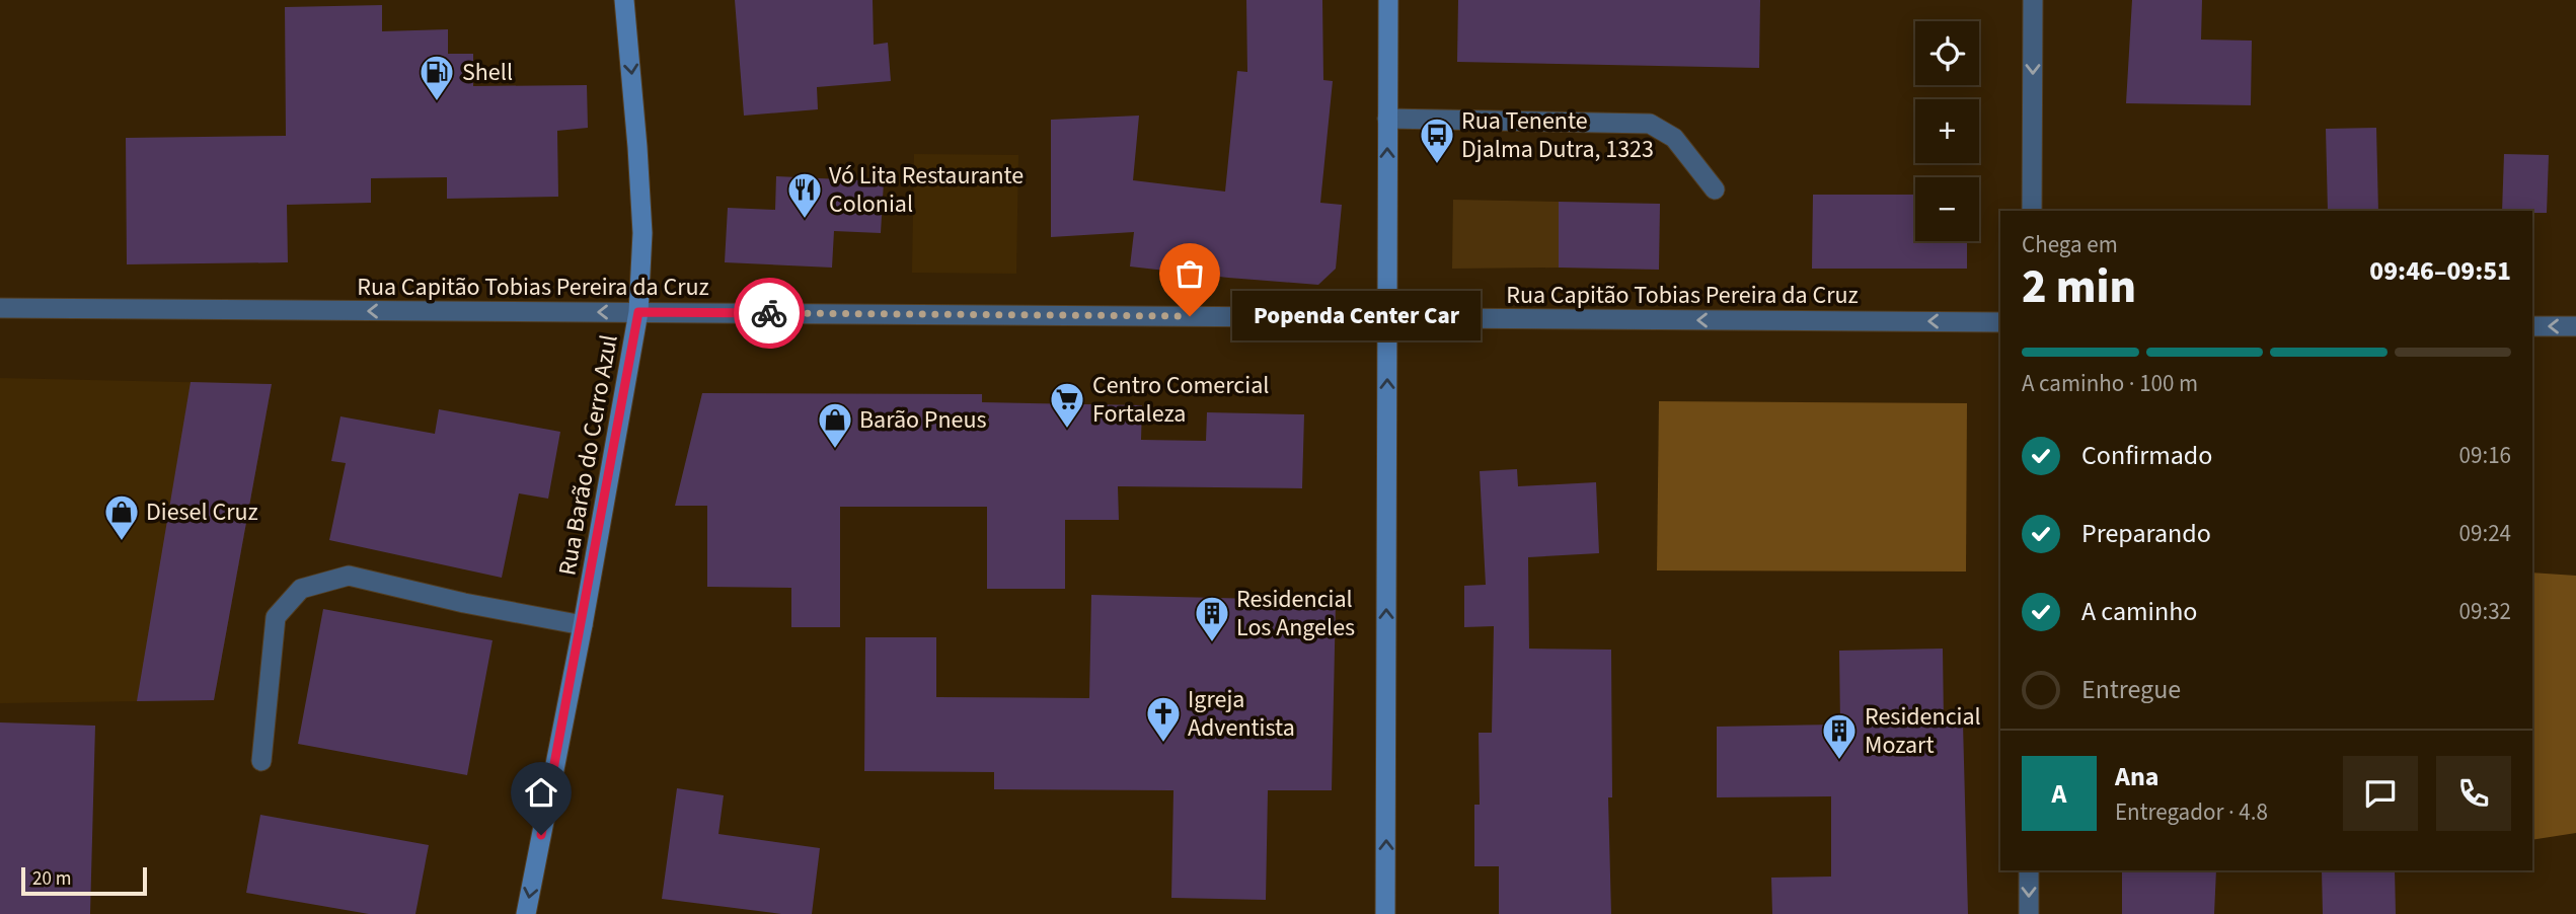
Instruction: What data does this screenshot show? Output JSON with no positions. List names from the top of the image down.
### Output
{
  "streets": {
    "main road": ["Rua Barão do Cerro Azul"],
    "street": ["Rua Capitão Tobias Pereira da Cruz"]
  },
  "crossings": [
    ["Rua Capitão Tobias Pereira da Cruz", "Rua Barão do Cerro Azul"]
  ],
  "one_way": ["Rua Capitão Tobias Pereira da Cruz", "Rua Barão do Cerro Azul"],
  "places": {
    "fuel station": ["Shell"],
    "bus stop": ["Rua Tenente Djalma Dutra, 1323"],
    "restaurant": ["Vó Lita Restaurante Colonial"],
    "other": ["Popenda Center Car"],
    "supermarket": ["Centro Comercial Fortaleza"],
    "shop": ["Barão Pneus", "Diesel Cruz"],
    "building": ["Residencial Los Angeles", "Residencial Mozart"],
    "church": ["Igreja Adventista"]
  },
  "scale_bar": "20 m",
  "page": {
    "map_buttons": ["+", "−"],
    "heading": ["2 min", "Chega em", "09:46–09:51"],
    "panel": ["Ana", "Entregador · 4.8"],
    "bubble": "Popenda Center Car",
    "bar": "A caminho · 100 m",
    "list": [
      ["Confirmado", "09:16"],
      ["Preparando", "09:24"],
      ["A caminho", "09:32"],
      "Entregue"
    ],
    "round": "A",
    "scale": "20 m"
  }
}
